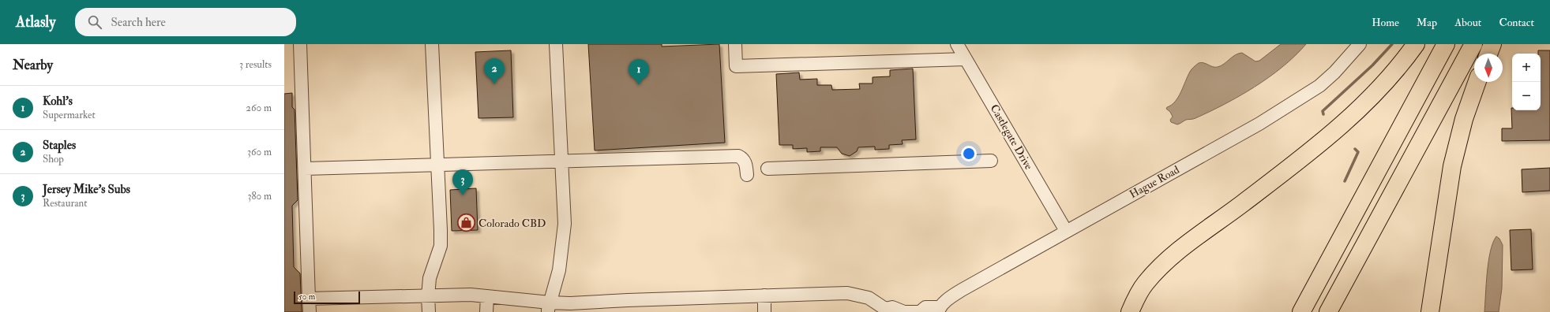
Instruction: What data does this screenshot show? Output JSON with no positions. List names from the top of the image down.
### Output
{
  "streets": {
    "street": ["Castlegate Drive", "Hague Road"]
  },
  "crossings": [
    ["Castlegate Drive", "Hague Road"]
  ],
  "places": {
    "shop": ["Colorado CBD"]
  },
  "scale_bar": "50 m",
  "north": "bottom",
  "page": {
    "header": "Atlasly",
    "search": "Search here",
    "nav": [
      "Home",
      "Map",
      "About",
      "Contact"
    ],
    "heading": ["Nearby", "3 results"],
    "map_buttons": ["+", "−"],
    "pins": ["2", "1", "3"],
    "list": [
      {
        "mark": "1",
        "name": "Kohl's",
        "note": "Supermarket",
        "value": "260 m"
      },
      {
        "mark": "2",
        "name": "Staples",
        "note": "Shop",
        "value": "360 m"
      },
      {
        "mark": "3",
        "name": "Jersey Mike's Subs",
        "note": "Restaurant",
        "value": "380 m"
      }
    ],
    "scale": "50 m"
  }
}
